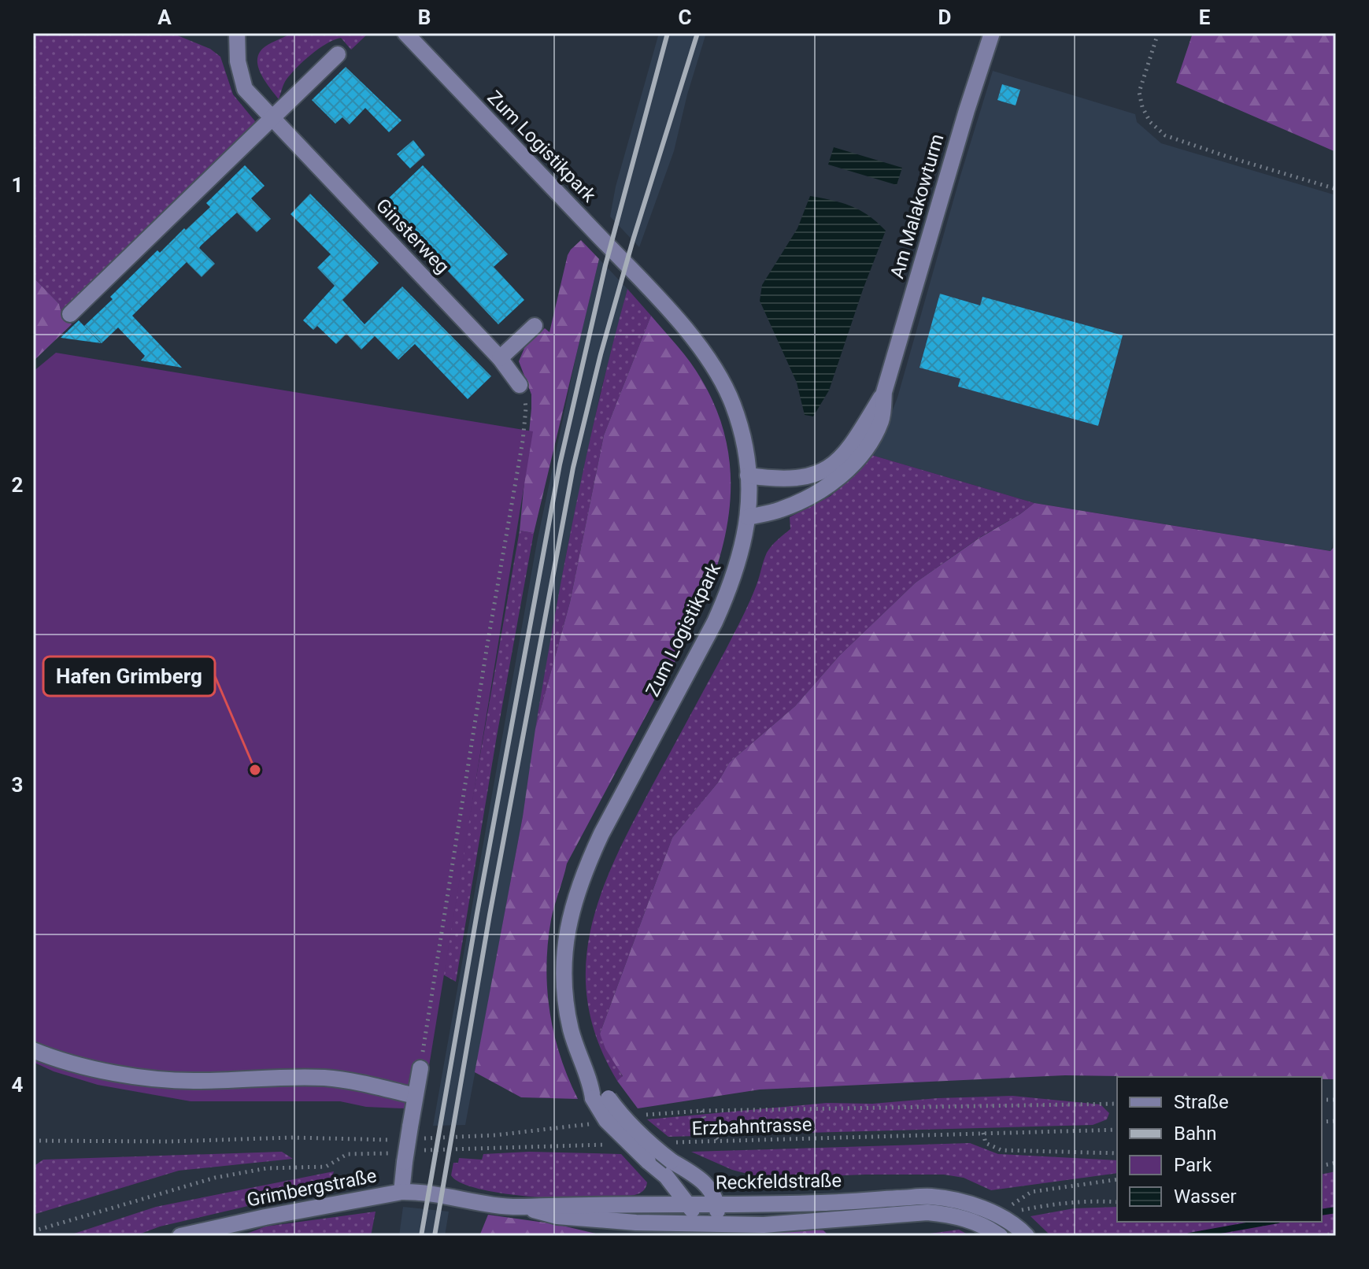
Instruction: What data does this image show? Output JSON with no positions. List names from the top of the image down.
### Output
{
  "streets": {
    "street": [
      "Zum Logistikpark",
      "Am Malakowturm",
      "Ginsterweg",
      "Reckfeldstraße",
      "Grimbergstraße"
    ],
    "path": ["Erzbahntrasse"]
  },
  "crossings": [
    ["Zum Logistikpark", "Am Malakowturm"],
    ["Zum Logistikpark", "Reckfeldstraße"],
    ["Reckfeldstraße", "Grimbergstraße"]
  ],
  "places": ["Hafen Grimberg"],
  "legend": [
    "Straße",
    "Bahn",
    "Park",
    "Wasser"
  ],
  "grid": {
    "columns": [
      "A",
      "B",
      "C",
      "D",
      "E"
    ],
    "rows": [
      "1",
      "2",
      "3",
      "4"
    ]
  }
}
